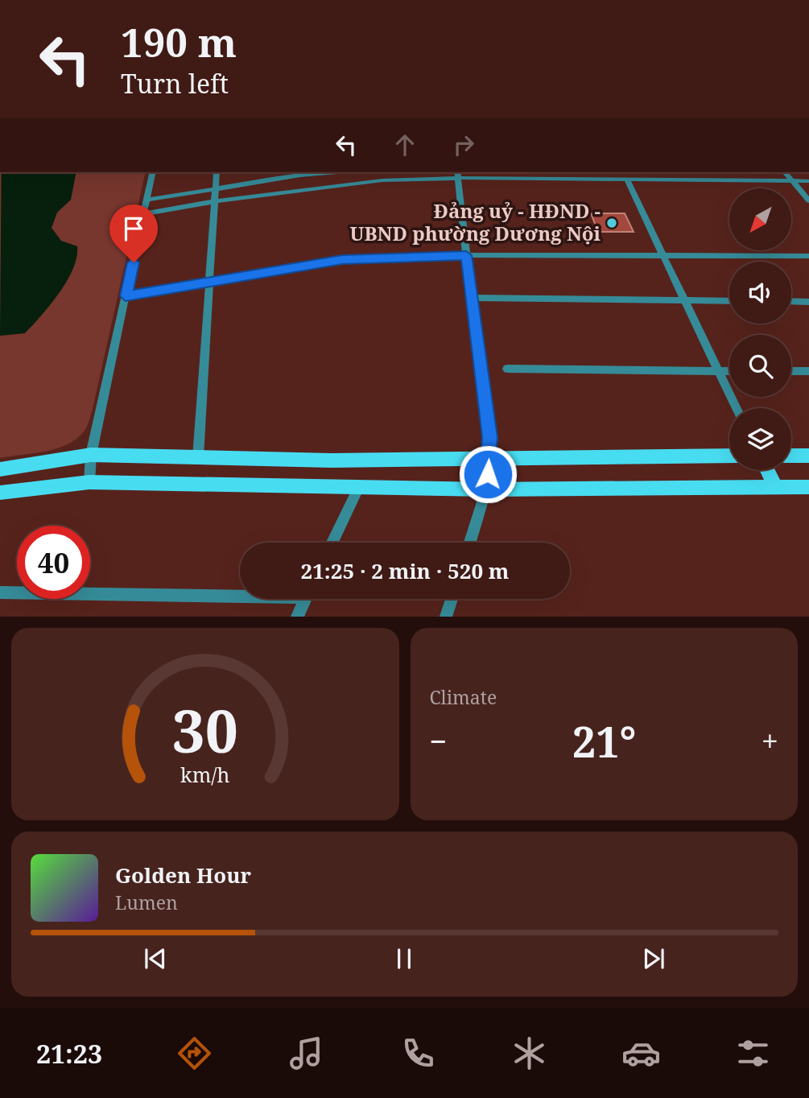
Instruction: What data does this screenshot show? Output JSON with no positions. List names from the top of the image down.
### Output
{
  "places": ["Đảng uỷ - HĐND - UBND phường Dương Nội"],
  "north": "bottom left",
  "page": {
    "turn": ["190 m", "Turn left"],
    "limit": "40",
    "trip": "21:25 · 2 min · 520 m",
    "tile": "Climate",
    "heat": ["−", "21°", "+"],
    "song": ["Golden Hour", "Lumen"],
    "tabs": "21:23",
    "gauge": ["30", "km/h"]
  }
}
